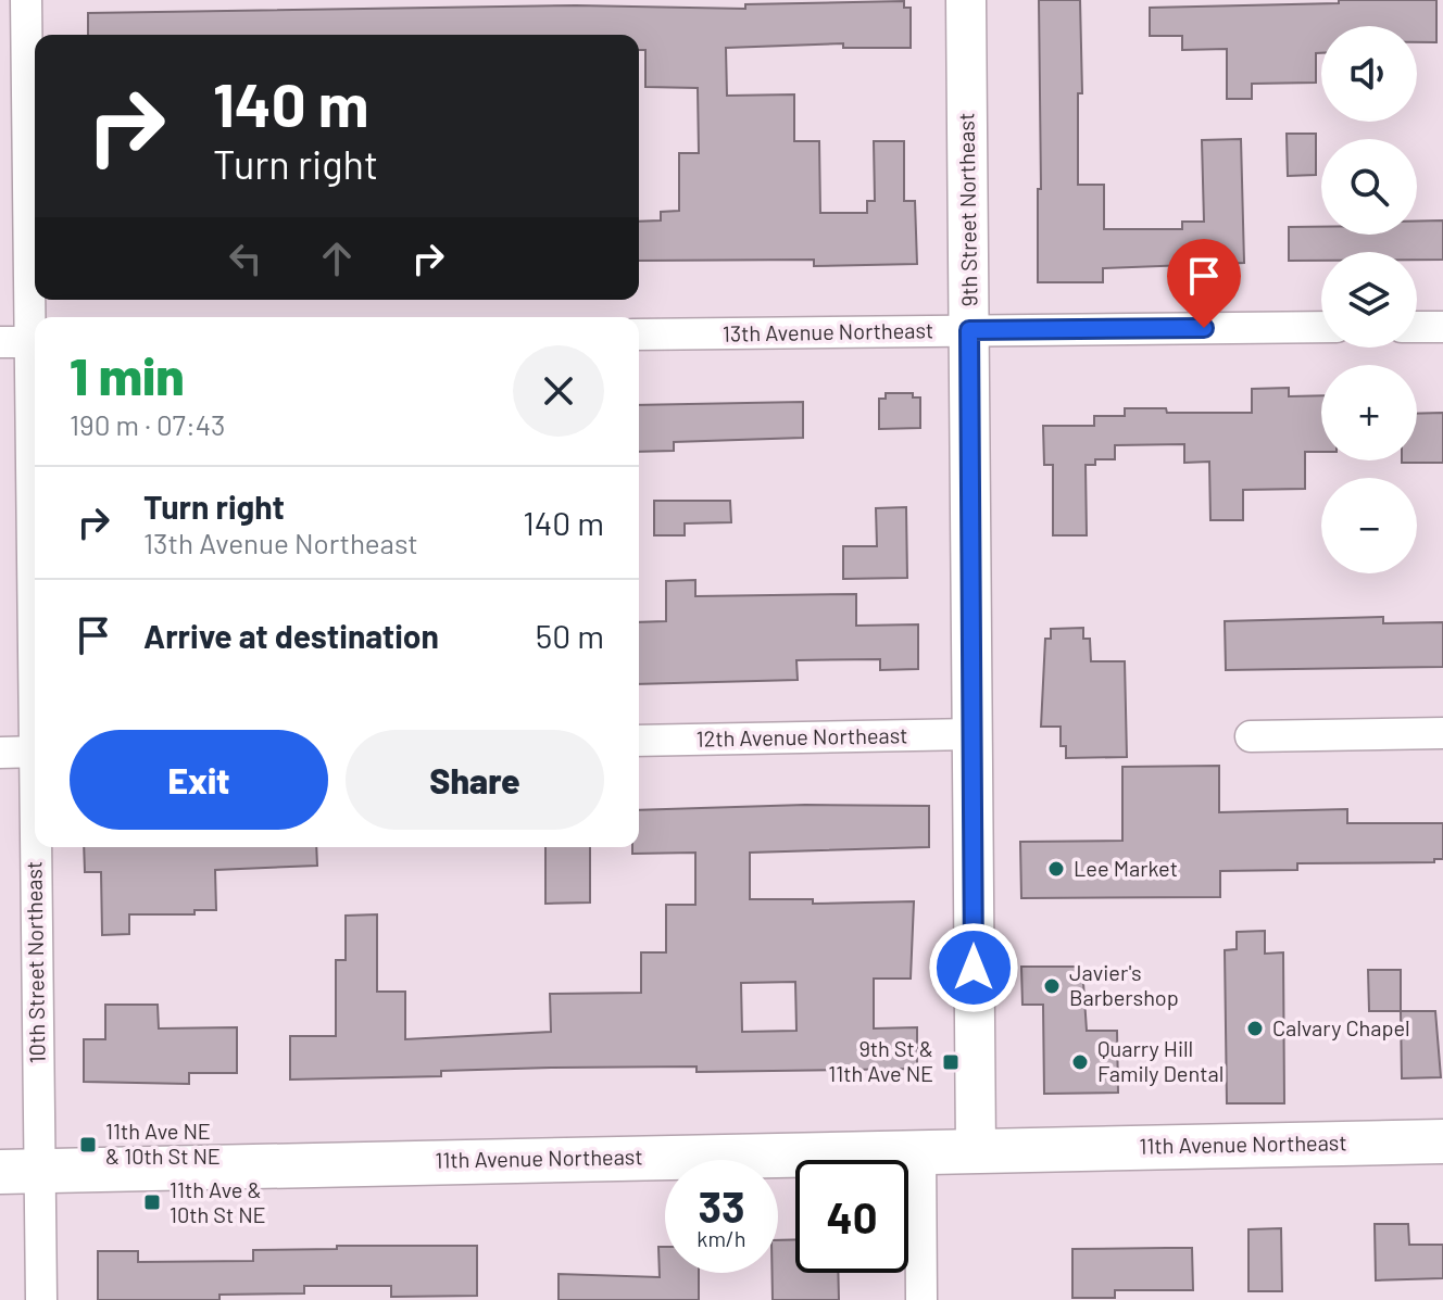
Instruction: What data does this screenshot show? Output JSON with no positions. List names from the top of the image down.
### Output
{
  "streets": {
    "main road": ["11th Avenue Northeast"],
    "street": [
      "9th Street Northeast",
      "13th Avenue Northeast",
      "12th Avenue Northeast",
      "10th Street Northeast"
    ]
  },
  "crossings": [
    ["9th Street Northeast", "13th Avenue Northeast"],
    ["9th Street Northeast", "12th Avenue Northeast"],
    ["9th Street Northeast", "11th Avenue Northeast"],
    ["10th Street Northeast", "11th Avenue Northeast"]
  ],
  "places": {
    "other": [
      "Lee Market",
      "Javier's Barbershop",
      "Calvary Chapel",
      "Quarry Hill Family Dental"
    ],
    "transit": ["9th St & 11th Ave NE", "11th Ave NE & 10th St NE", "11th Ave & 10th St NE"]
  },
  "page": {
    "map_buttons": ["+", "−"],
    "turn": ["140 m", "Turn right"],
    "heading": ["1 min", "190 m · 07:43"],
    "list": [
      {
        "name": "Turn right",
        "note": "13th Avenue Northeast",
        "value": "140 m"
      },
      {
        "name": "Arrive at destination",
        "value": "50 m"
      }
    ],
    "buttons": ["Exit", "Share"],
    "speed": "33 km/h",
    "limit": "40"
  }
}
